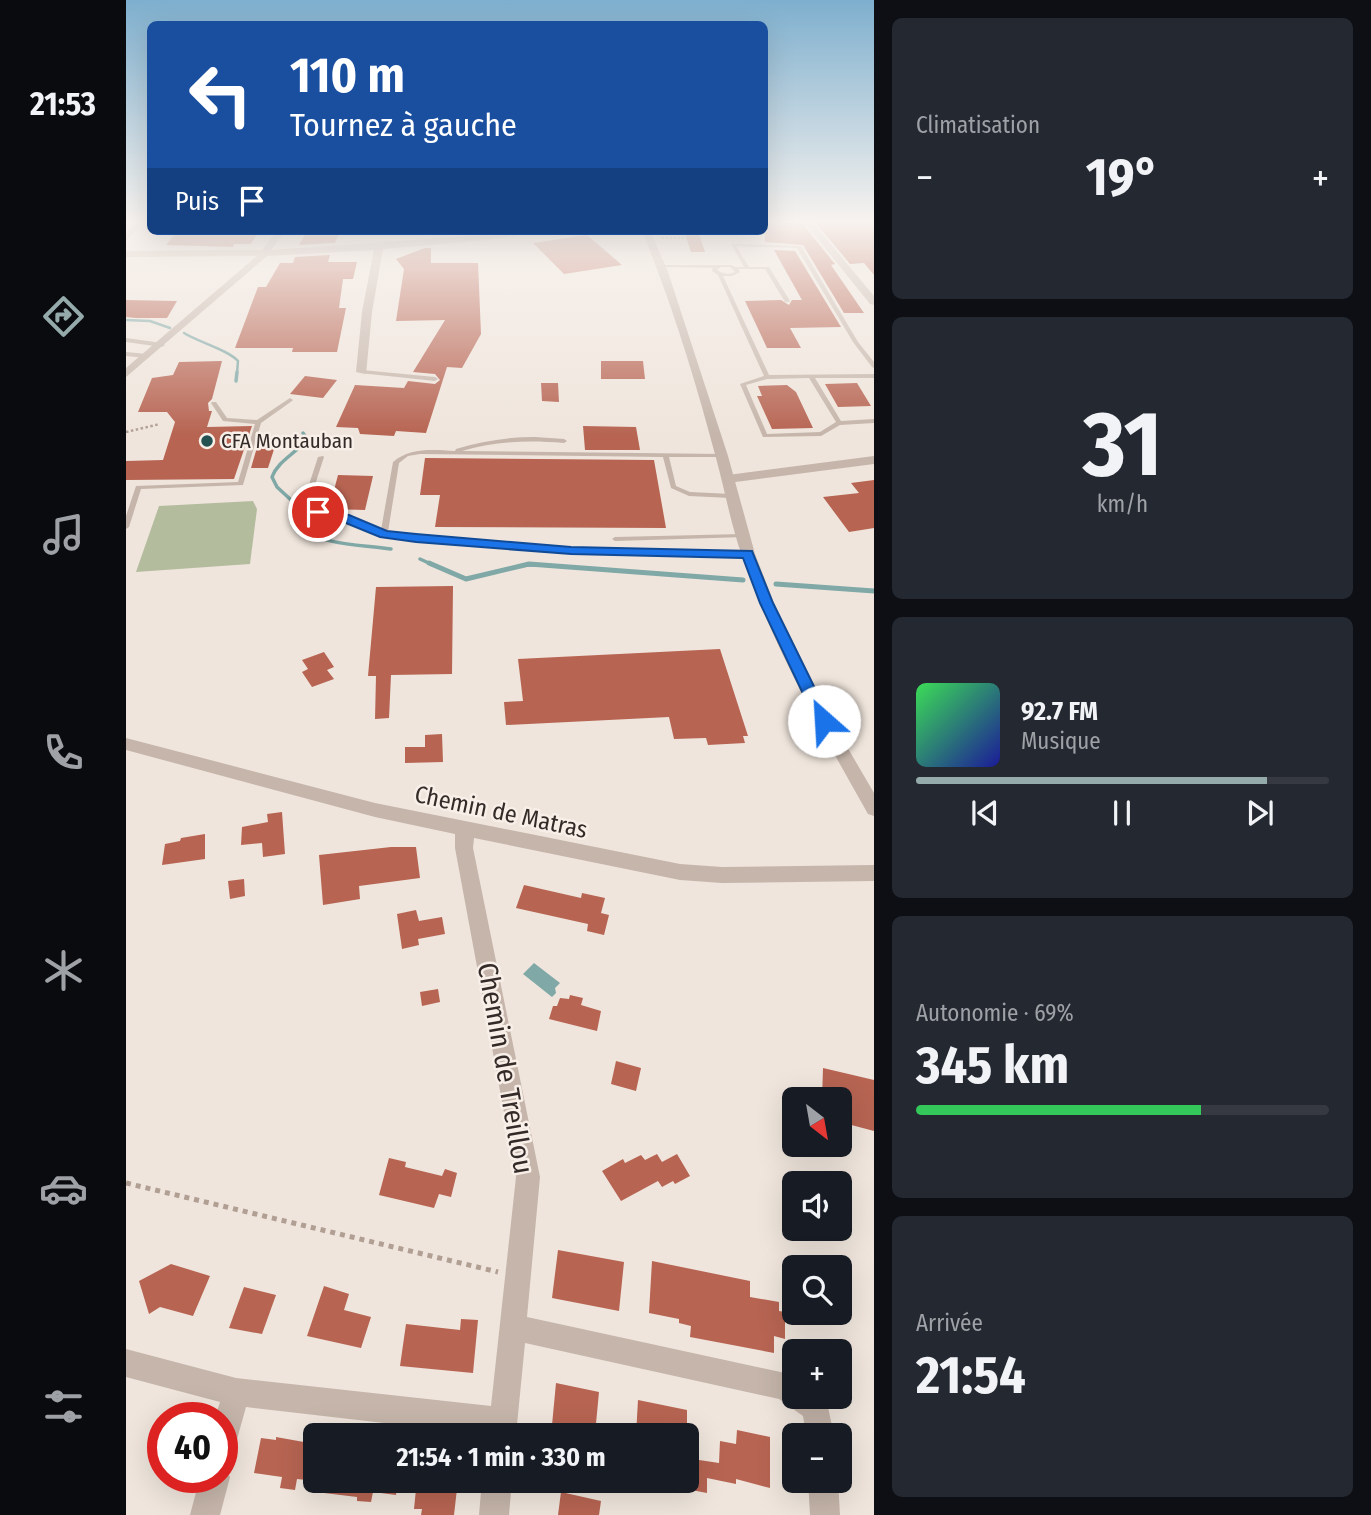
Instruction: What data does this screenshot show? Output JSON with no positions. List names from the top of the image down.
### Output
{
  "streets": {
    "street": ["Chemin de Matras", "Chemin de Treillou"]
  },
  "crossings": [
    ["Chemin de Matras", "Chemin de Treillou"]
  ],
  "places": ["CFA Montauban"],
  "north": "bottom right",
  "page": {
    "tabs": "21:53",
    "tile": [
      "Climatisation",
      ["31", "km/h"],
      ["Autonomie · 69%", "345 km"],
      ["Arrivée", "21:54"]
    ],
    "turn": ["110 m", "Tournez à gauche"],
    "heat": ["−", "19°", "+"],
    "then": "Puis",
    "song": ["92.7 FM", "Musique"],
    "map_buttons": ["+", "−"],
    "limit": "40",
    "trip": "21:54 · 1 min · 330 m"
  }
}
